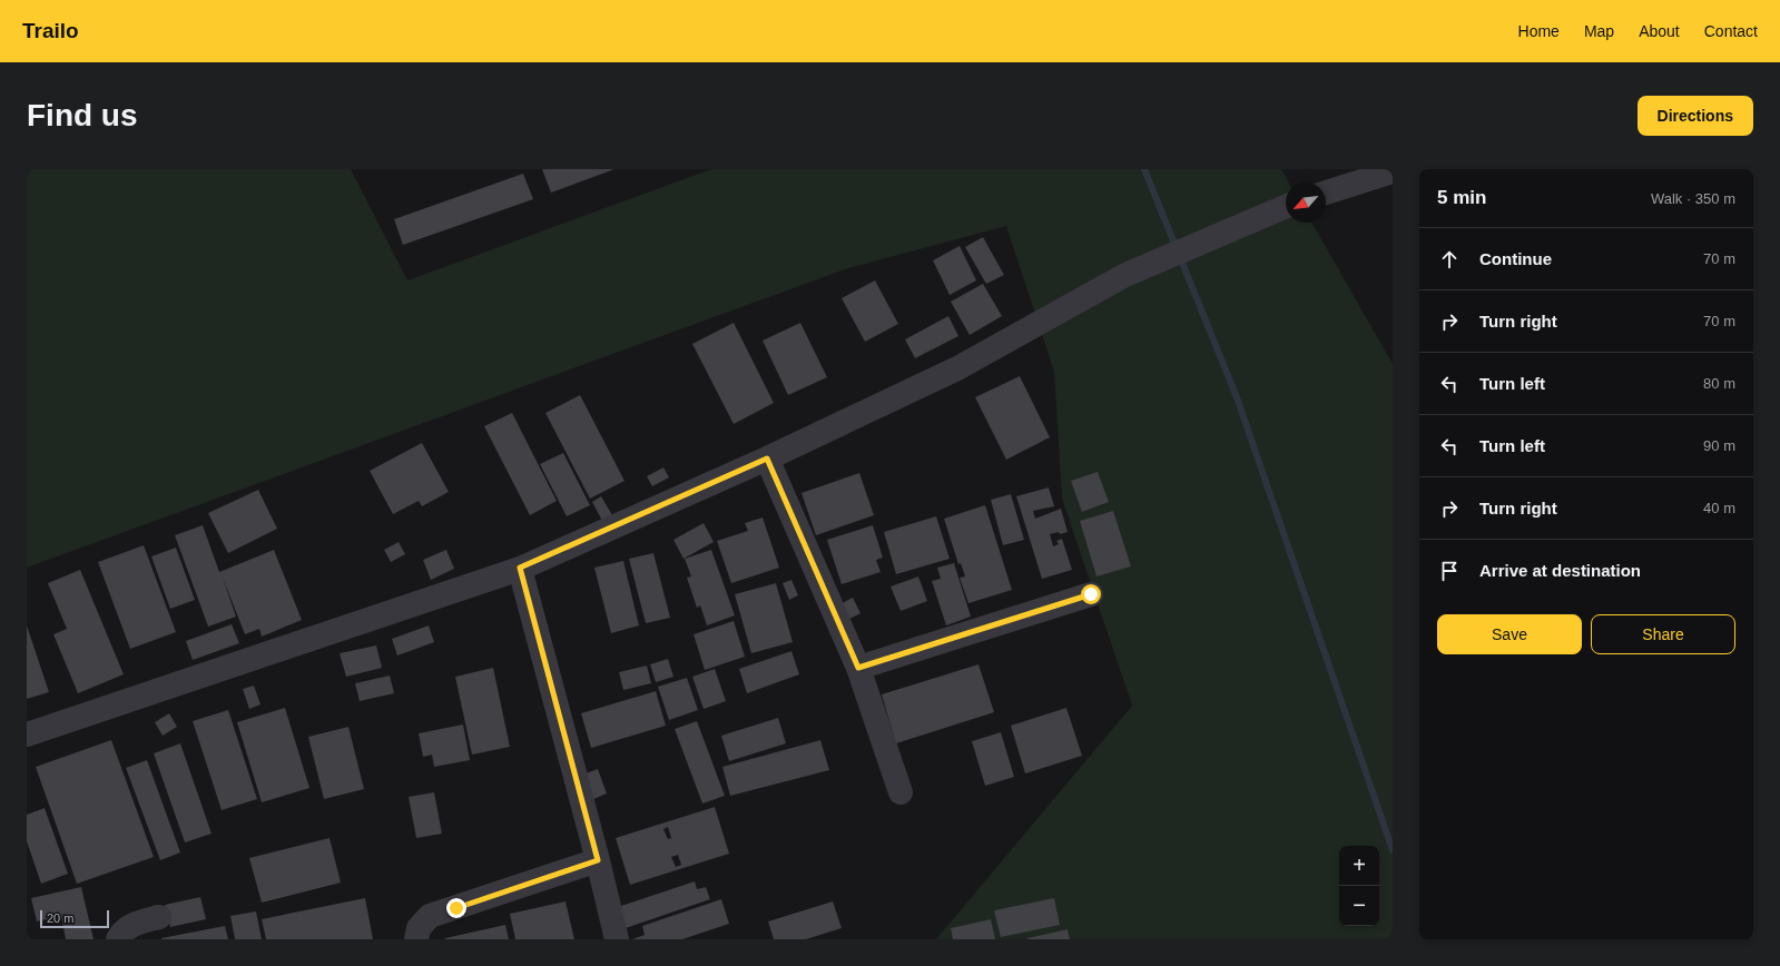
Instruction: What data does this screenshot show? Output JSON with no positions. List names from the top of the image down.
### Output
{
  "scale_bar": "20 m",
  "north": "bottom left",
  "page": {
    "header": "Trailo",
    "nav": [
      "Home",
      "Map",
      "About",
      "Contact"
    ],
    "buttons": [
      "Directions",
      ["Save", "Share"]
    ],
    "title": "Find us",
    "heading": ["5 min", "Walk · 350 m"],
    "list": [
      ["Continue", "70 m"],
      ["Turn right", "70 m"],
      ["Turn left", "80 m"],
      ["Turn left", "90 m"],
      ["Turn right", "40 m"],
      "Arrive at destination"
    ],
    "map_buttons": ["+", "−"],
    "scale": "20 m"
  }
}
